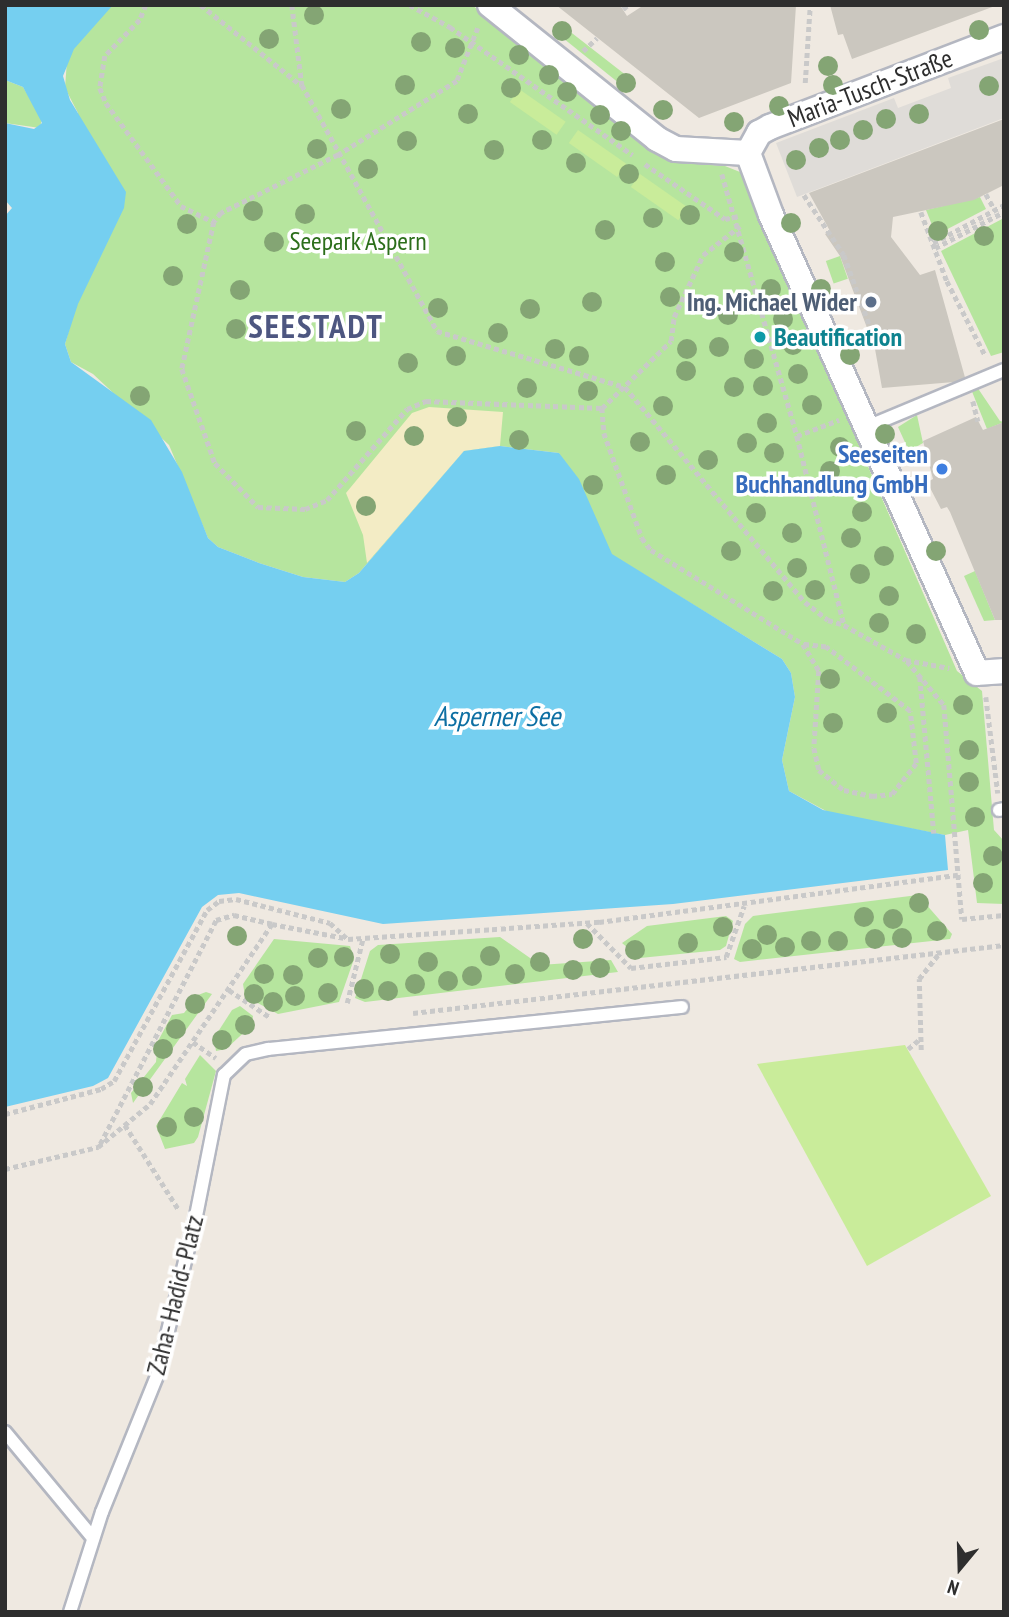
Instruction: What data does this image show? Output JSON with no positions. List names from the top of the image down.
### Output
{
  "streets": {
    "street": ["Maria-Tusch-Straße"],
    "lane": ["Zaha- Hadid- Platz"]
  },
  "districts": ["SEESTADT"],
  "water": ["Asperner See"],
  "parks": ["Seepark Aspern"],
  "places": ["Ing. Michael Wider", "Beautification", "Seeseiten Buchhandlung GmbH"],
  "north": "bottom"
}
